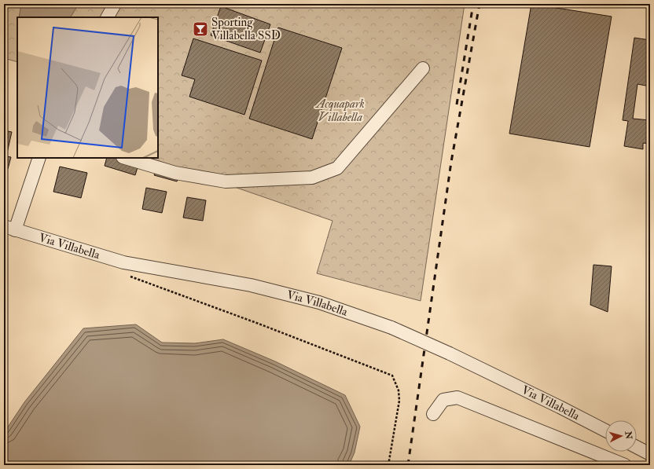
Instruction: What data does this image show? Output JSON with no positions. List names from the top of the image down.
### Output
{
  "streets": {
    "street": ["Via Villabella"]
  },
  "parks": ["Acquapark Villabella"],
  "places": {
    "bar": ["Sporting Villabella SSD"]
  },
  "north": "right"
}
